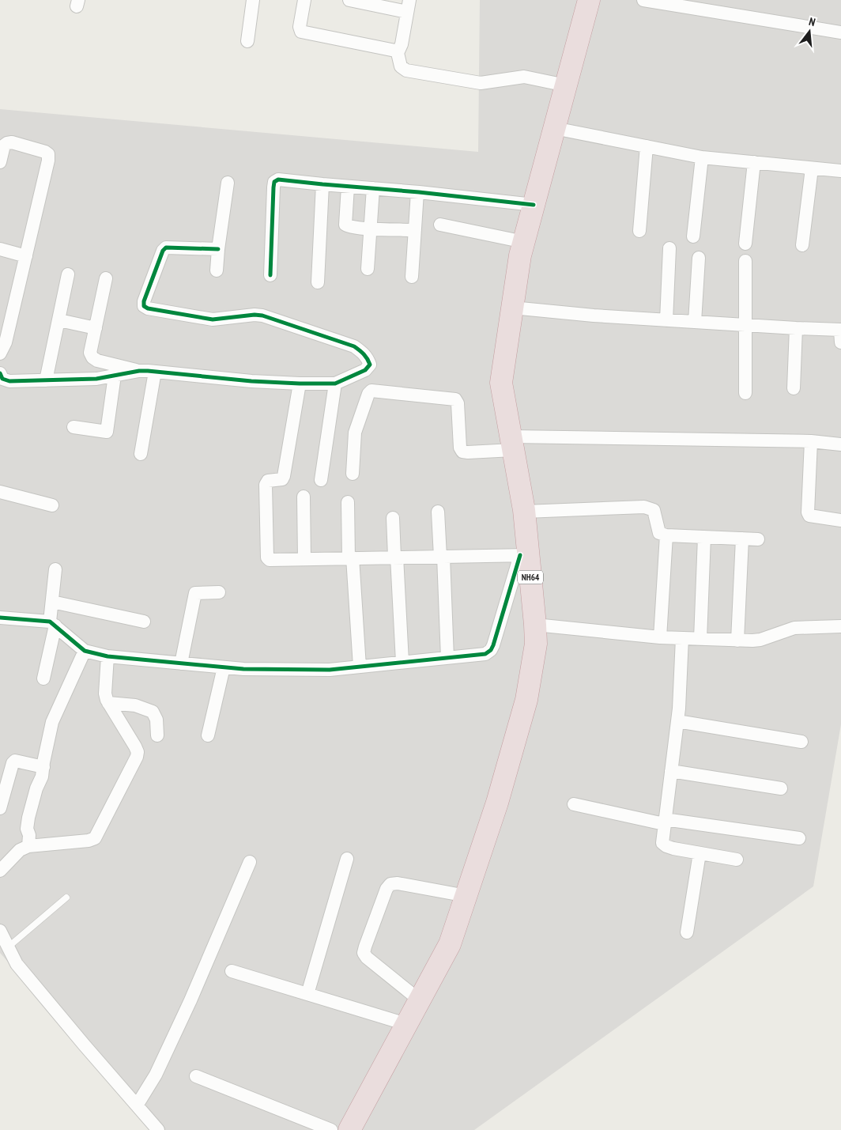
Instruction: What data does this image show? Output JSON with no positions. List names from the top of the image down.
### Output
{
  "streets": {
    "highway": ["NH64"]
  },
  "north": "top"
}
